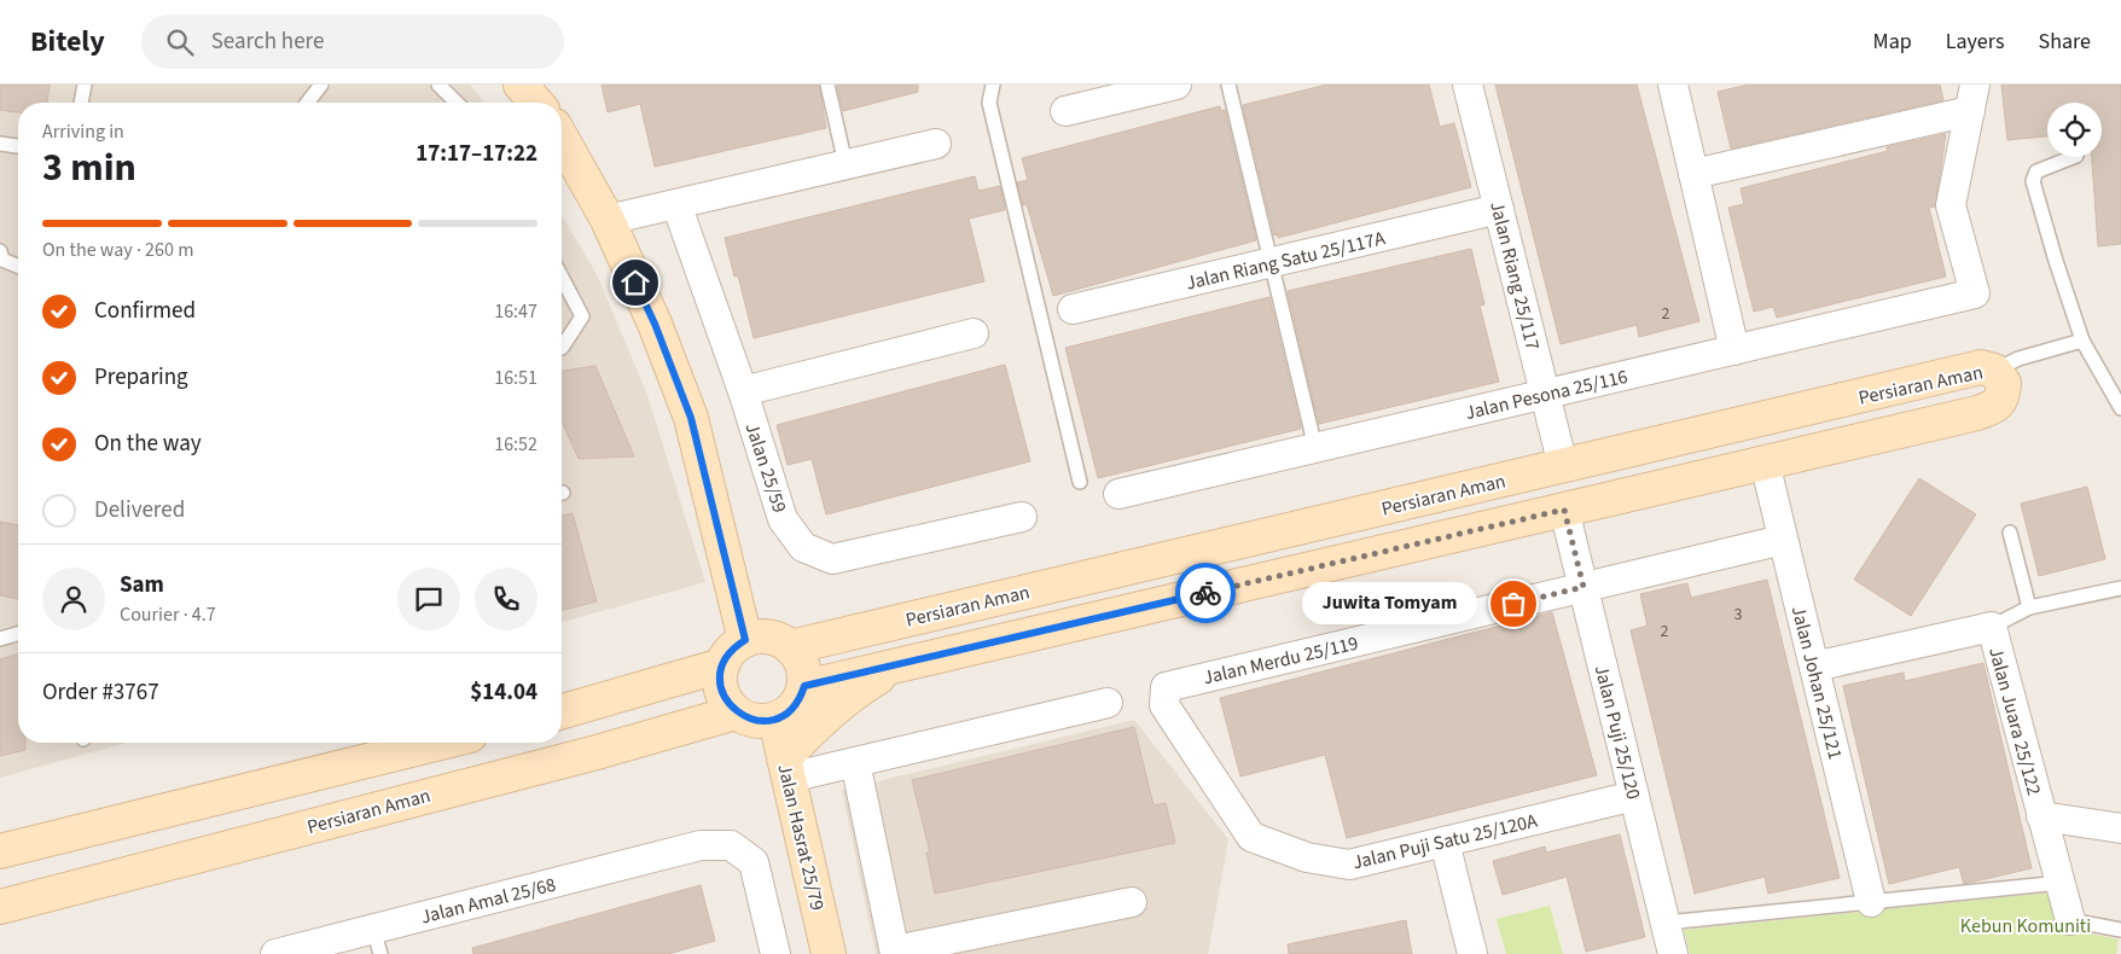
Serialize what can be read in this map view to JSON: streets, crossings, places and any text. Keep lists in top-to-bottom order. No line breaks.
{"streets":{"street":["Jalan Riang Satu 25/117A","Jalan Riang 25/117","Persiaran Aman","Jalan Pesona 25/116","Jalan 25/59","Jalan Merdu 25/119","Jalan Johan 25/121","Jalan Juara 25/122","Jalan Puji 25/120","Jalan Hasrat 25/79","Jalan Puji Satu 25/120A","Jalan Amal 25/68"]},"crossings":[["Jalan Riang Satu 25/117A","Jalan Riang 25/117"],["Jalan Riang 25/117","Persiaran Aman"],["Jalan Riang 25/117","Jalan Pesona 25/116"],["Persiaran Aman","Jalan Johan 25/121"],["Persiaran Aman","Jalan Puji 25/120"],["Persiaran Aman","Jalan Hasrat 25/79"],["Jalan Merdu 25/119","Jalan Johan 25/121"],["Jalan Merdu 25/119","Jalan Puji 25/120"],["Jalan Merdu 25/119","Jalan Puji Satu 25/120A"],["Jalan Johan 25/121","Jalan Juara 25/122"],["Jalan Puji 25/120","Jalan Puji Satu 25/120A"]],"parks":["Kebun Komuniti"],"places":["Juwita Tomyam"],"house_numbers":["2","3","2"],"page":{"header":"Bitely","search":"Search here","nav":["Map","Layers","Share"],"heading":["3 min","Arriving in","17:17–17:22"],"panel":["Sam","Courier · 4.7","Order #3767","$14.04"],"bar":"On the way · 260 m","list":[["Confirmed","16:47"],["Preparing","16:51"],["On the way","16:52"],"Delivered"],"bubble":"Juwita Tomyam"}}
